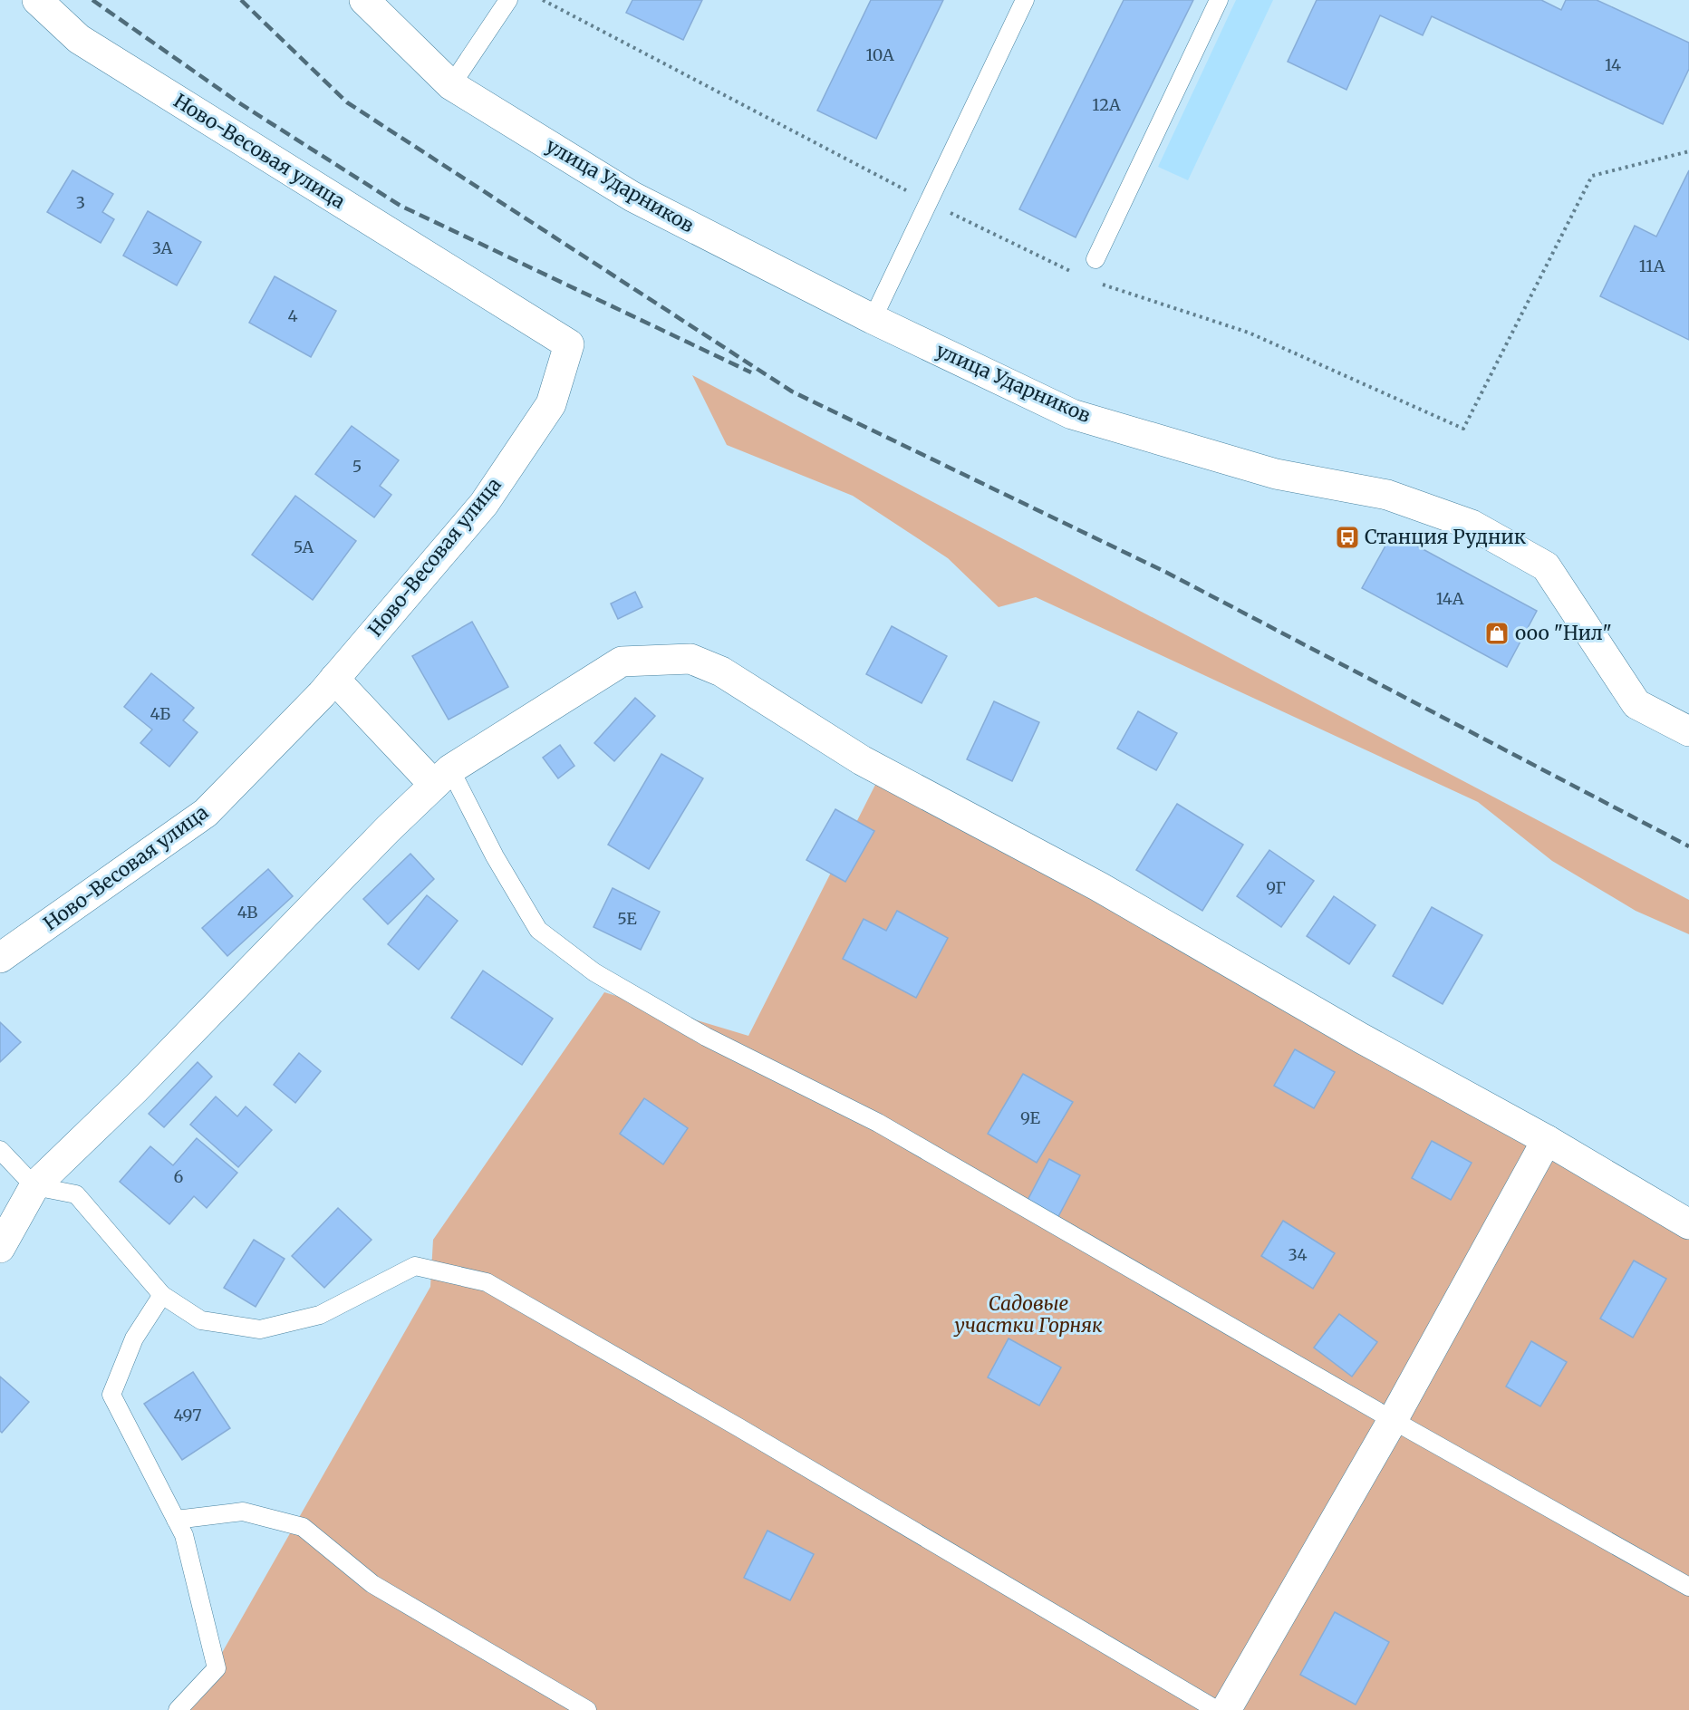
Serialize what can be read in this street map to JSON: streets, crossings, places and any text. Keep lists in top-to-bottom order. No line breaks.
{"streets":{"street":["Ново-Весовая улица","улица Ударников"]},"parks":["Садовые участки Горняк"],"places":{"bus stop":["Станция Рудник"],"shop":["ооо \"Нил\""]},"house_numbers":["10А","14","12А","3","3А","11А","4","5","5А","14А","4Б","9Г","4В","5Е","9Е","6","34","497"]}
